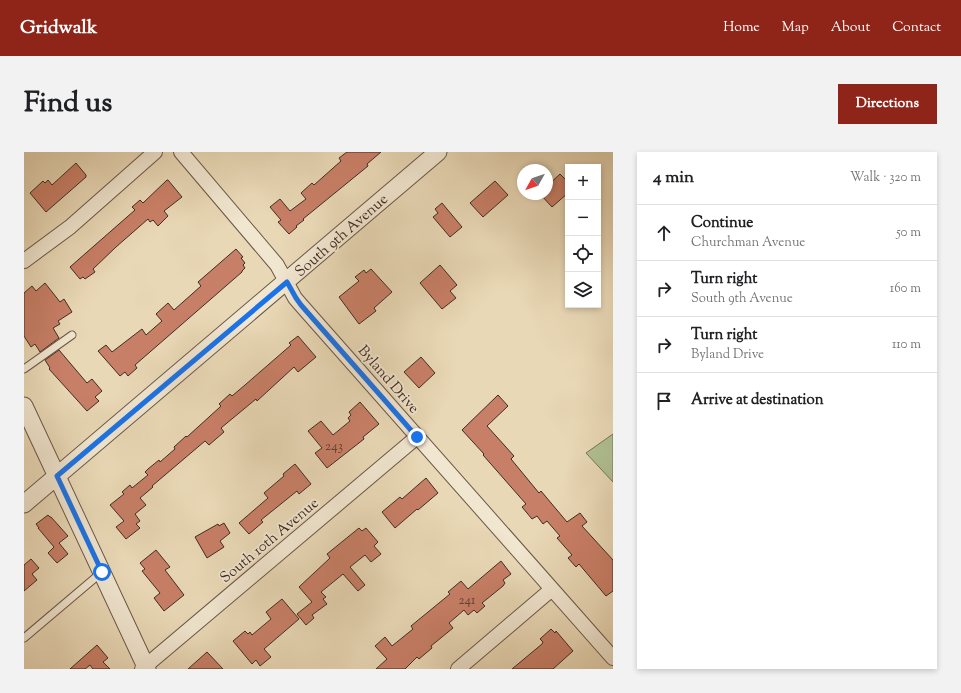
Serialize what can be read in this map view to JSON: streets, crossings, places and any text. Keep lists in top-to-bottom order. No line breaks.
{"streets":{"street":["South 9th Avenue","Byland Drive","South 10th Avenue"]},"crossings":[["South 9th Avenue","Byland Drive"],["Byland Drive","South 10th Avenue"]],"house_numbers":["243","241"],"north":"bottom left","page":{"header":"Gridwalk","nav":["Home","Map","About","Contact"],"title":"Find us","buttons":"Directions","heading":["4 min","Walk · 320 m"],"map_buttons":["+","−"],"list":[["Continue","Churchman Avenue","50 m"],["Turn right","South 9th Avenue","160 m"],["Turn right","Byland Drive","110 m"],"Arrive at destination"]}}
